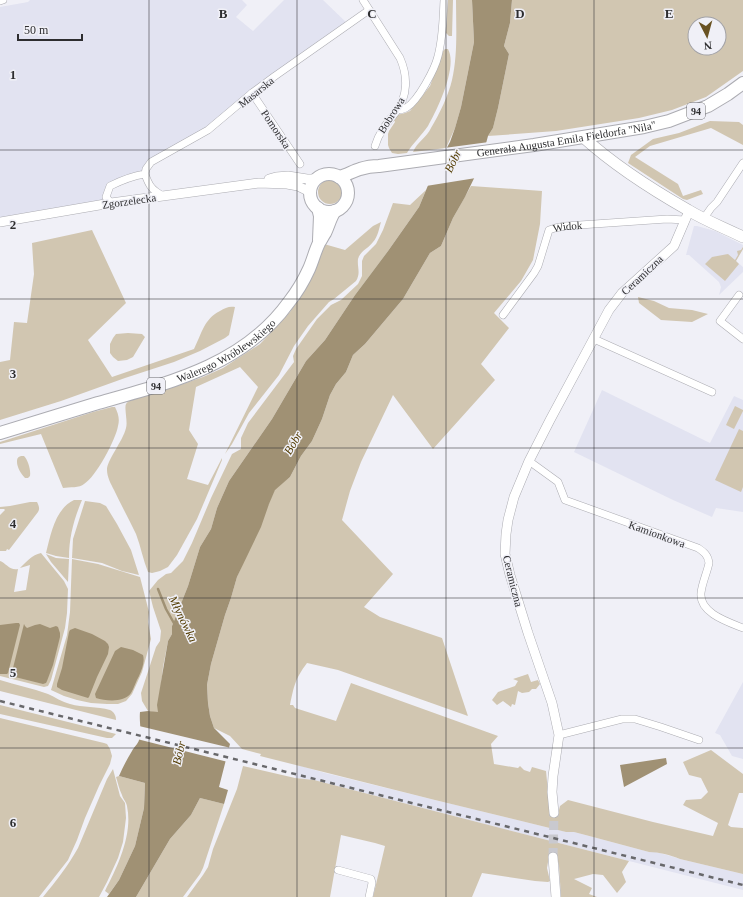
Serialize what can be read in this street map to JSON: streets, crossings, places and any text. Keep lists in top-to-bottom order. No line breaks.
{"streets":{"main road":["94","Generała Augusta Emila Fieldorfa \"Nila\"","Widok","Walerego Wróblewskiego"],"street":["Masarska","Bobrowa","Pomorska","Zgorzelecka","Ceramiczna","Kamionkowa"]},"crossings":[["Masarska","Bobrowa"],["Masarska","Pomorska"],["94","Generała Augusta Emila Fieldorfa \"Nila\""],["94","Zgorzelecka"],["94","Walerego Wróblewskiego"],["Generała Augusta Emila Fieldorfa \"Nila\"","Zgorzelecka"],["Generała Augusta Emila Fieldorfa \"Nila\"","Widok"],["Generała Augusta Emila Fieldorfa \"Nila\"","Walerego Wróblewskiego"],["Zgorzelecka","Walerego Wróblewskiego"],["Widok","Ceramiczna"],["Ceramiczna","Kamionkowa"]],"water":["Bóbr","Młynówka"],"scale_bar":"50 m","north":"bottom","grid":{"columns":["B","C","D","E"],"rows":["1","2","3","4","5","6"]}}
